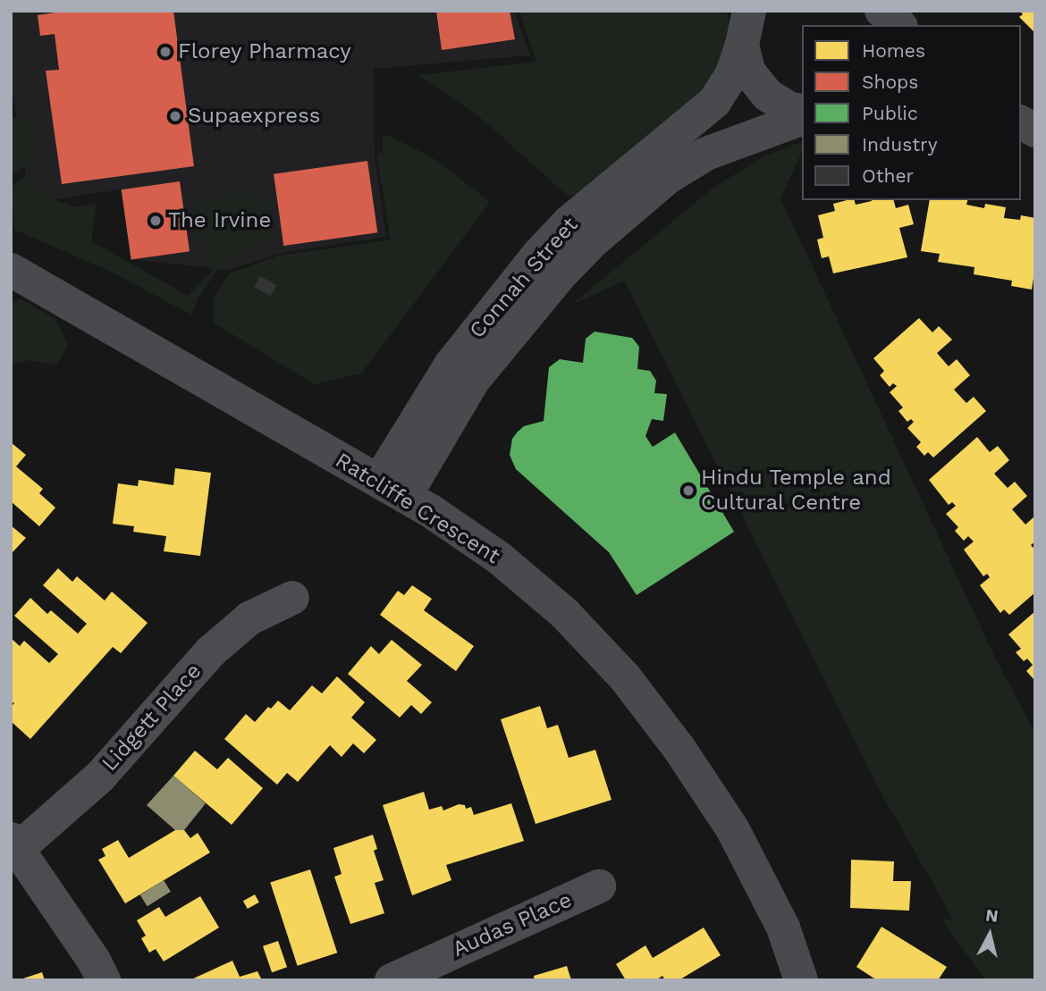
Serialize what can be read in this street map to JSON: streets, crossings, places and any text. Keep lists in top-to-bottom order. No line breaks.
{"streets":{"street":["Connah Street","Ratcliffe Crescent","Lidgett Place","Audas Place"]},"crossings":[["Connah Street","Ratcliffe Crescent"]],"places":["Florey Pharmacy","Supaexpress","The Irvine","Hindu Temple and Cultural Centre"],"legend":["Homes","Shops","Public","Industry","Other"],"north":"top"}
